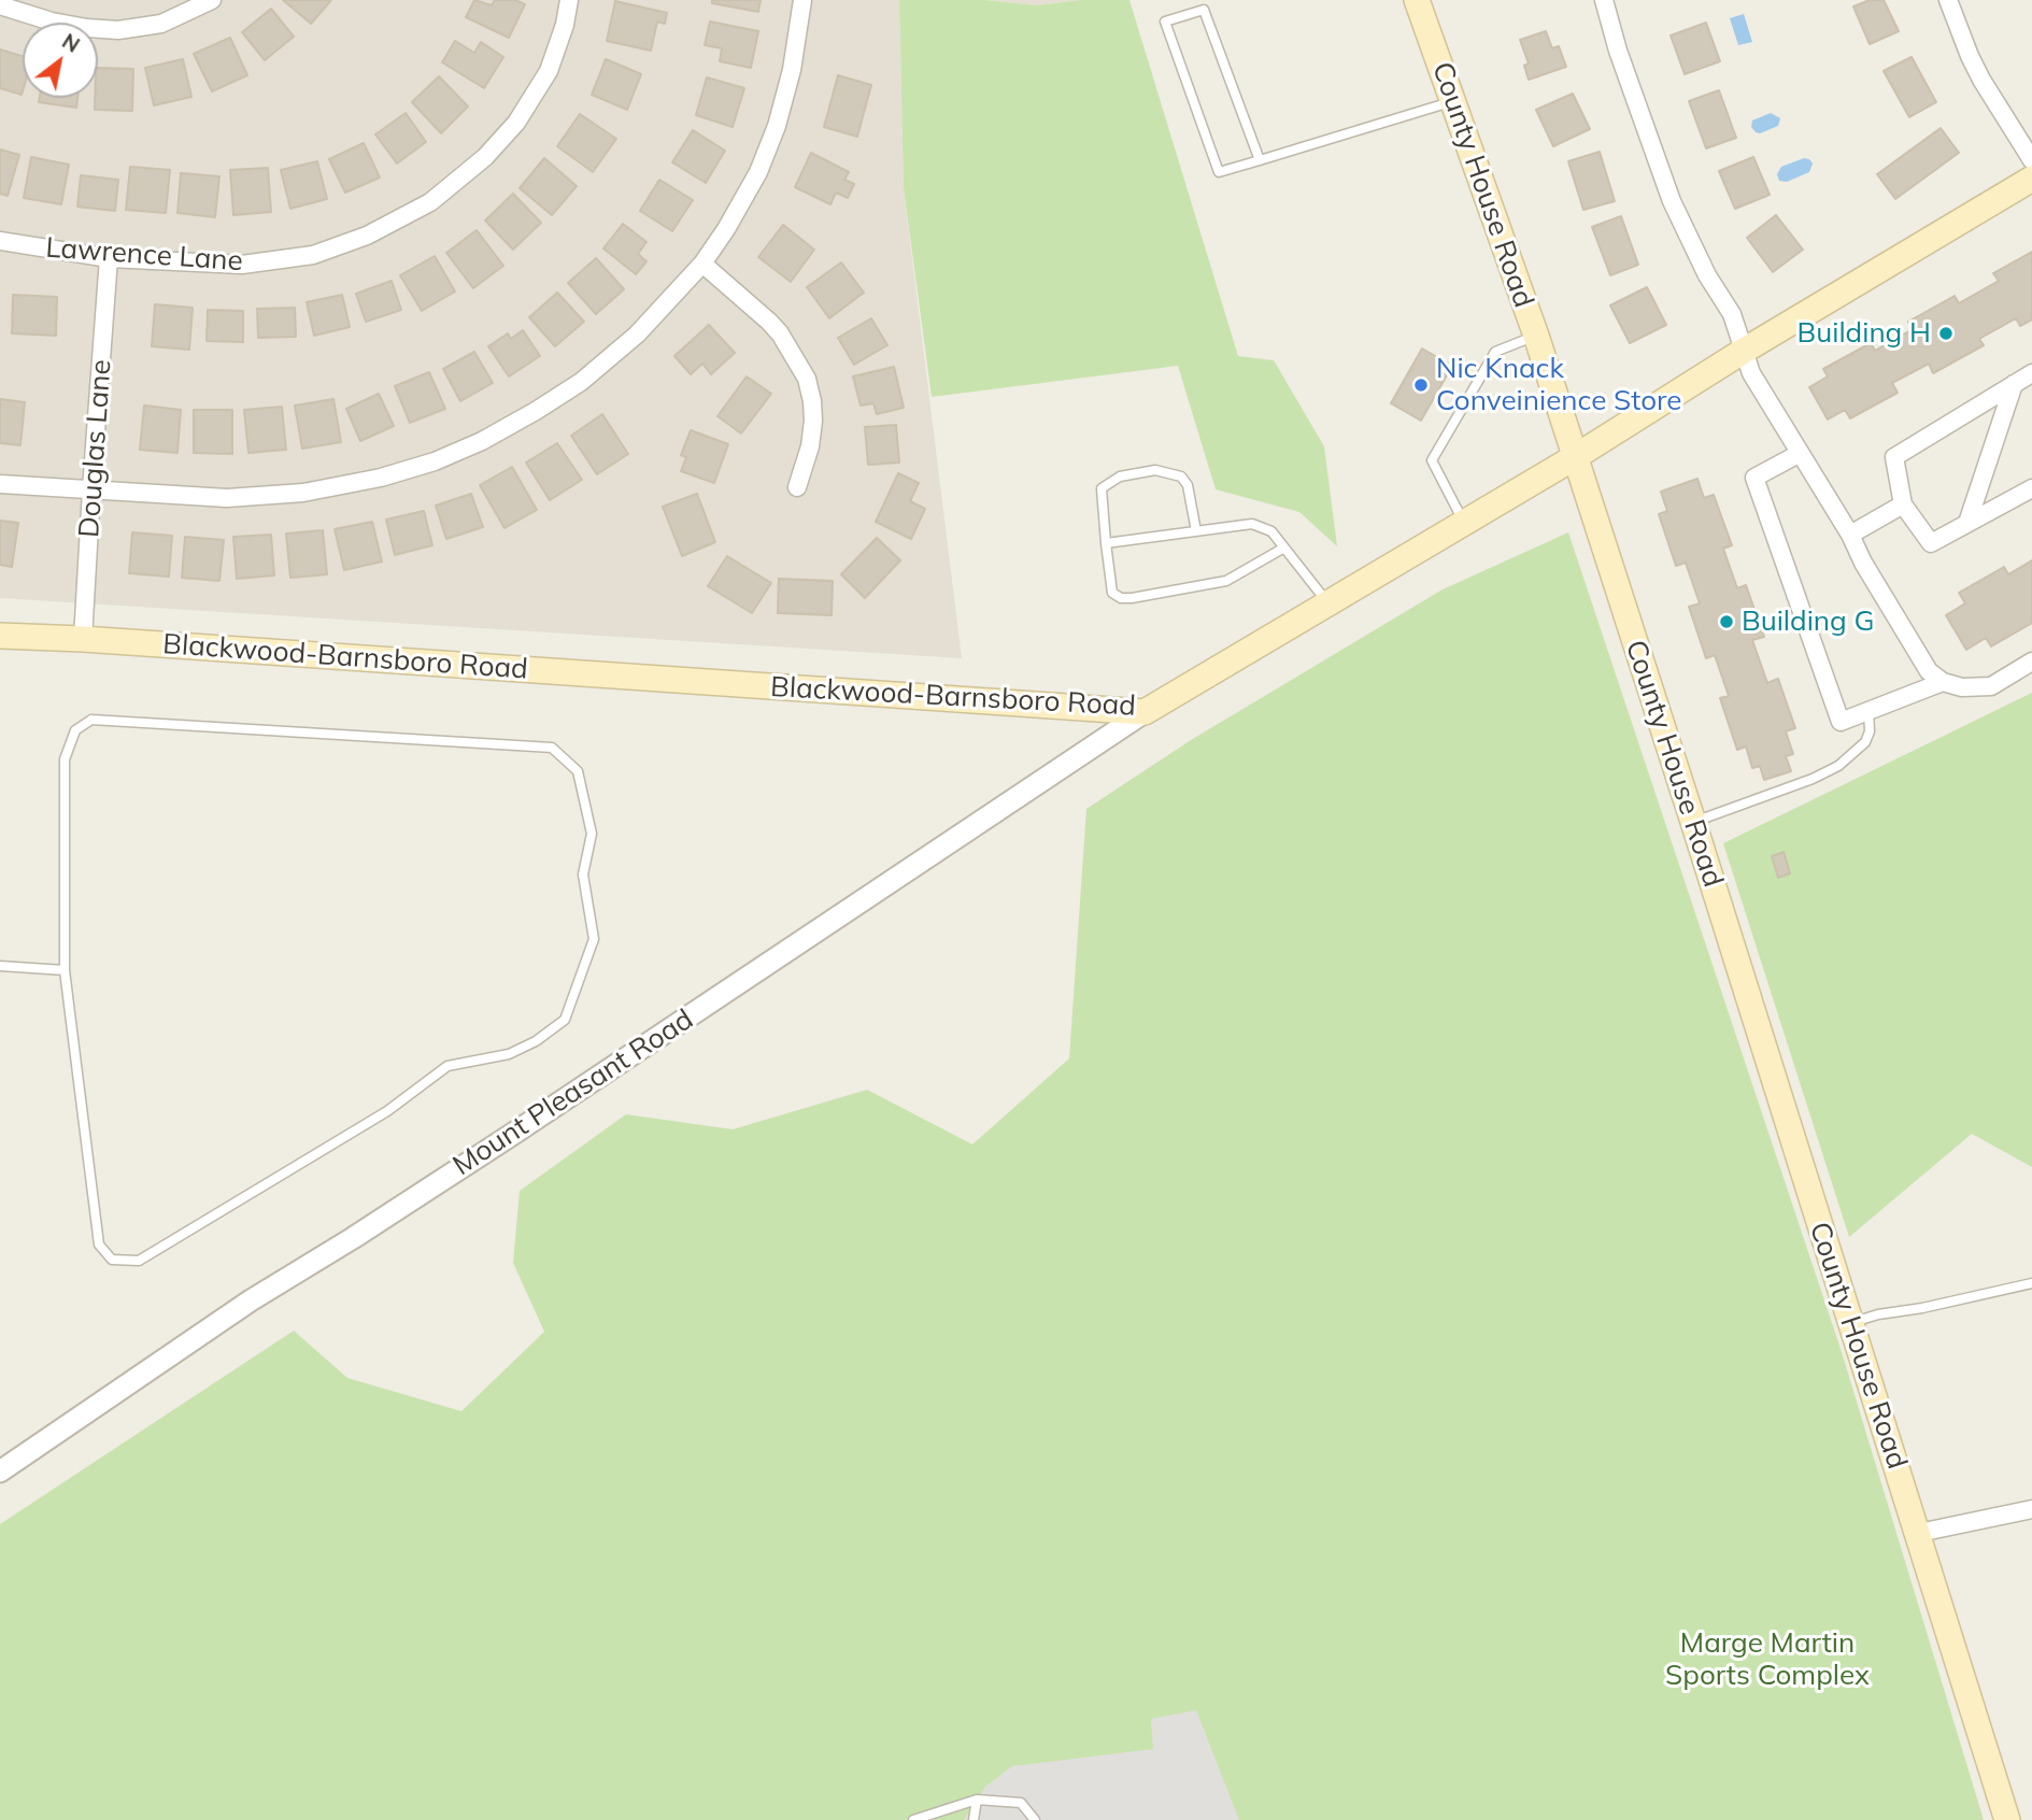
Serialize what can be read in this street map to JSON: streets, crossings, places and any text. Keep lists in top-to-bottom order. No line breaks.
{"streets":{"main road":["County House Road","Blackwood-Barnsboro Road"],"street":["Lawrence Lane","Douglas Lane","Mount Pleasant Road"]},"crossings":[["County House Road","Blackwood-Barnsboro Road"],["Lawrence Lane","Douglas Lane"],["Douglas Lane","Blackwood-Barnsboro Road"],["Blackwood-Barnsboro Road","Mount Pleasant Road"]],"parks":["Marge Martin Sports Complex"],"places":["Building H","Nic Knack Conveinience Store","Building G"],"north":"top right"}
